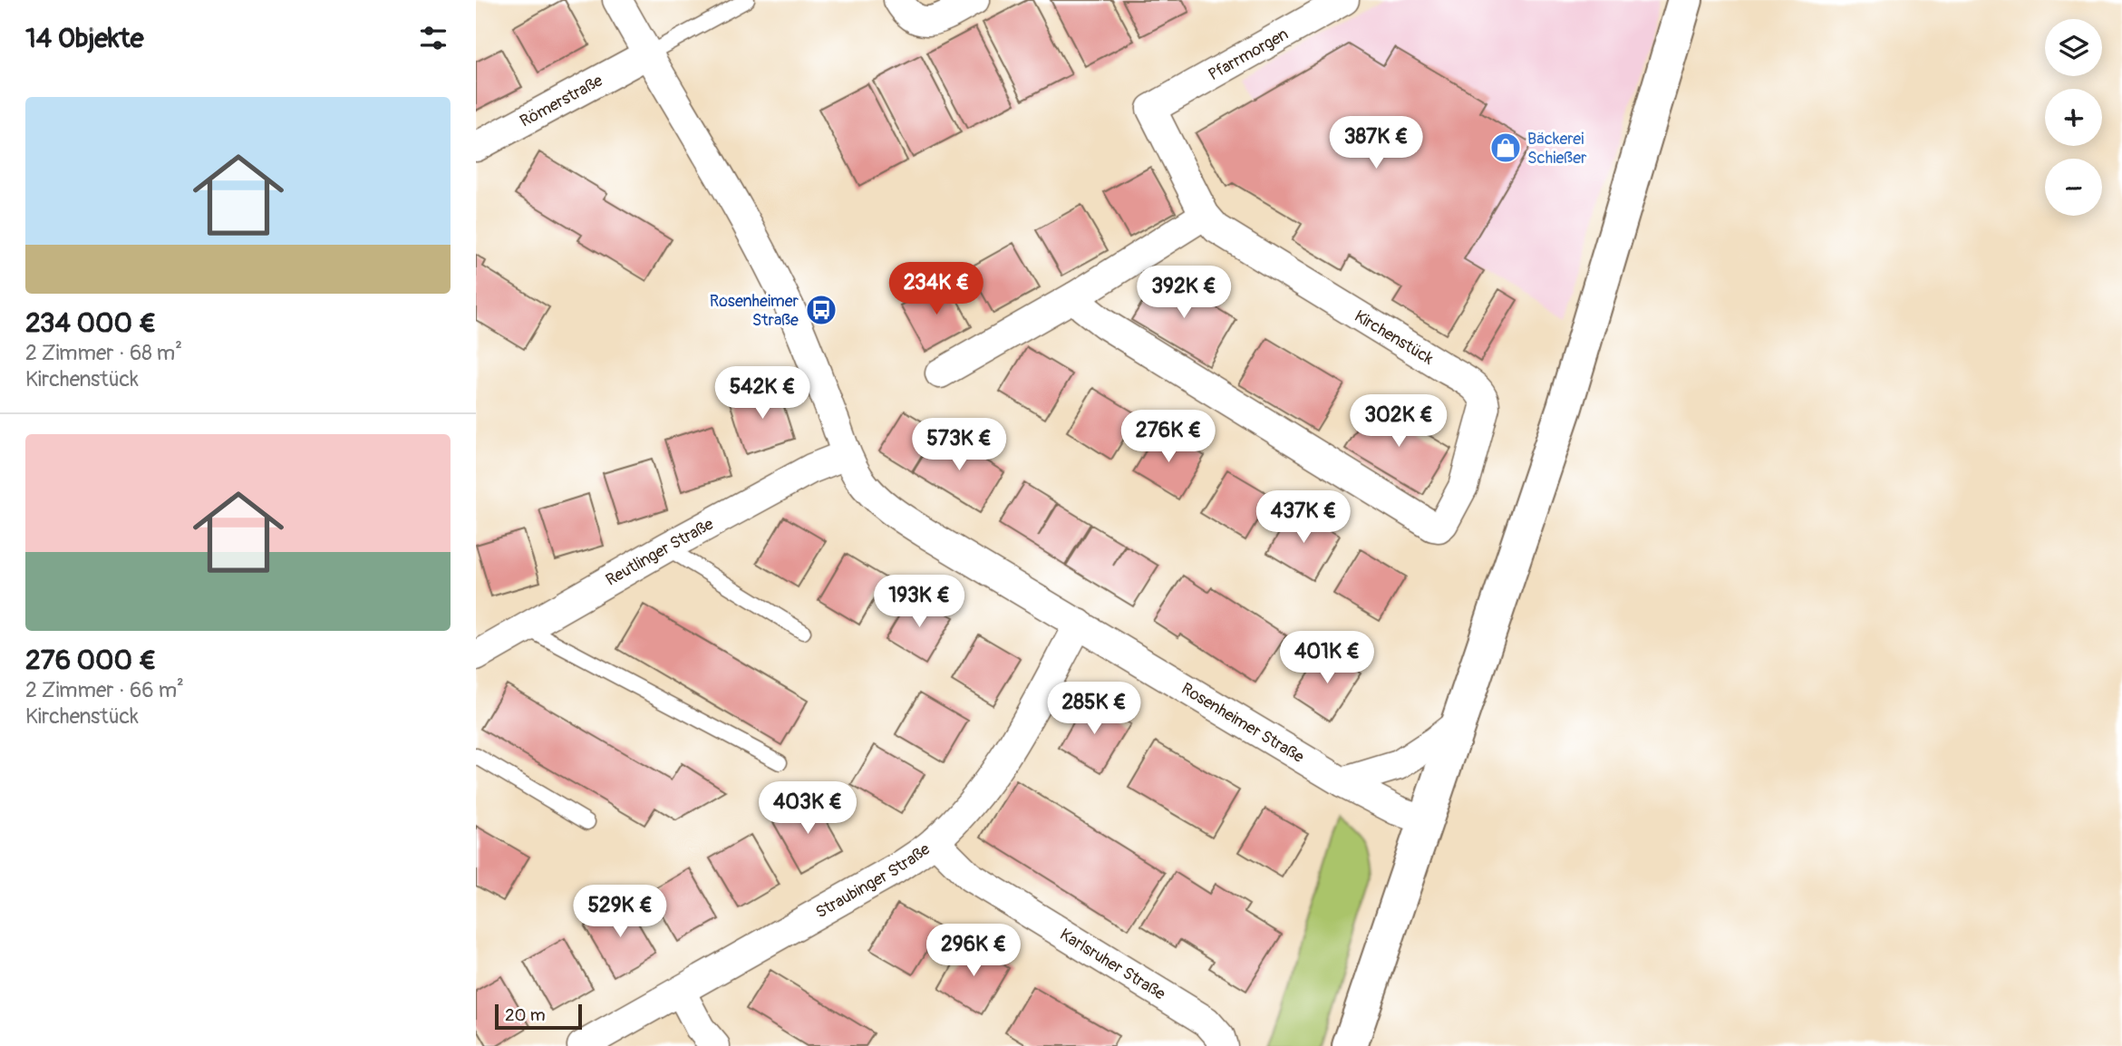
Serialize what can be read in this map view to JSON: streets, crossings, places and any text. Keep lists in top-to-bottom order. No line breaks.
{"streets":{"street":["Pfarrmorgen","Römerstraße","Kirchenstück","Reutlinger Straße","Rosenheimer Straße","Straubinger Straße","Karlsruher Straße"]},"crossings":[["Pfarrmorgen","Kirchenstück"],["Römerstraße","Rosenheimer Straße"],["Reutlinger Straße","Rosenheimer Straße"],["Rosenheimer Straße","Straubinger Straße"],["Straubinger Straße","Karlsruher Straße"]],"places":{"shop":["Bäckerei Schießer"],"bus stop":["Rosenheimer Straße"]},"scale_bar":"20 m","page":{"heading":"14 Objekte","map_buttons":["+","−"],"list":[{"name":"234 000 €","note":"2 Zimmer · 68 m² · Kirchenstück"},{"name":"276 000 €","note":"2 Zimmer · 66 m² · Kirchenstück"}],"price":["387K €","234K €","392K €","542K €","302K €","276K €","573K €","437K €","193K €","401K €","285K €","403K €","529K €","296K €"],"scale":"20 m"}}
